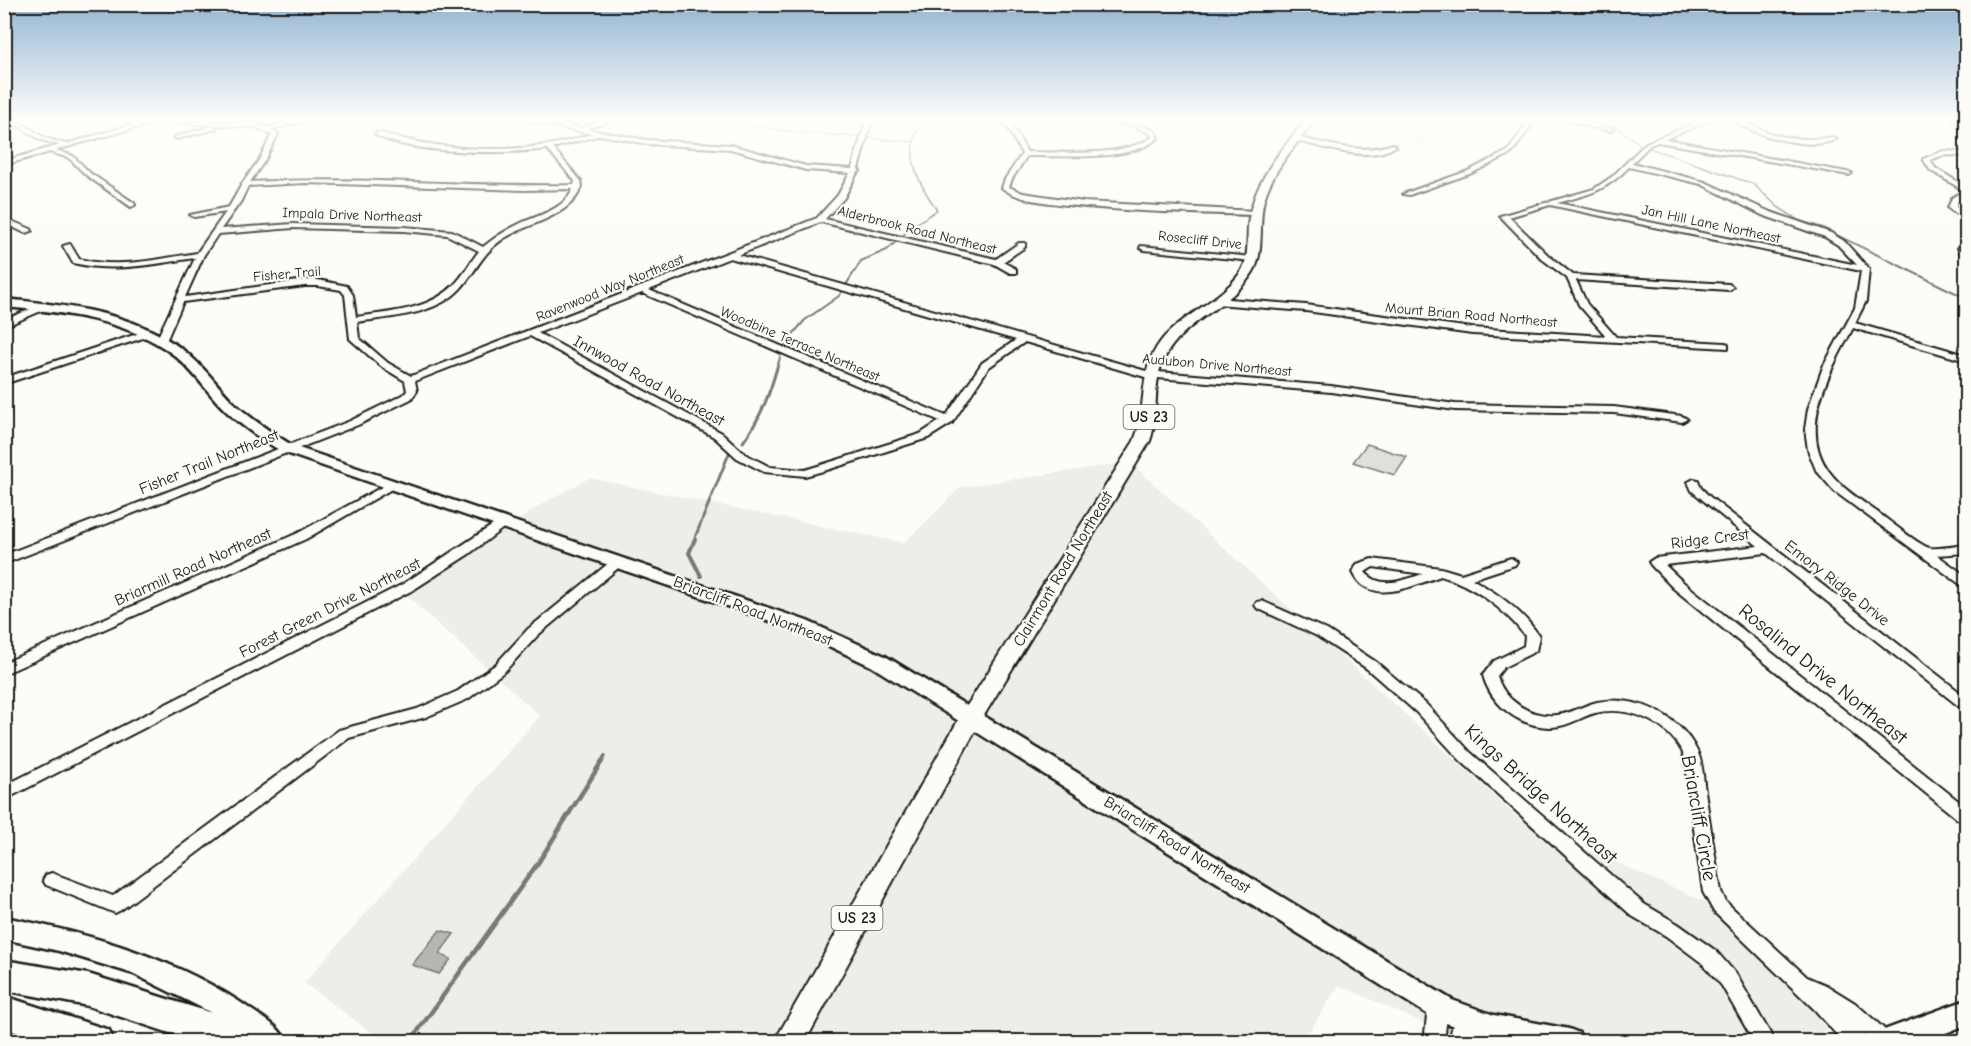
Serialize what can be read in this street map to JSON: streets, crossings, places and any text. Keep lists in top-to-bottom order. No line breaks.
{"streets":{"main road":["US 23","Clairmont Road Northeast","Briarcliff Road Northeast"],"street":["Impala Drive Northeast","Jan Hill Lane Northeast","Alderbrook Road Northeast","Rosecliff Drive","Fisher Trail","Ravenwood Way Northeast","Mount Brian Road Northeast","Woodbine Terrace Northeast","Audubon Drive Northeast","Innwood Road Northeast","Fisher Trail Northeast","Ridge Crest","Briarmill Road Northeast","Emory Ridge Drive","Forest Green Drive Northeast","Rosalind Drive Northeast","Kings Bridge Northeast","Briarcliff Circle"]},"crossings":[["Alderbrook Road Northeast","Ravenwood Way Northeast"],["Rosecliff Drive","Clairmont Road Northeast"],["Fisher Trail","Ravenwood Way Northeast"],["Fisher Trail","Fisher Trail Northeast"],["Ravenwood Way Northeast","Woodbine Terrace Northeast"],["Ravenwood Way Northeast","Audubon Drive Northeast"],["Ravenwood Way Northeast","Innwood Road Northeast"],["Ravenwood Way Northeast","Fisher Trail Northeast"],["Mount Brian Road Northeast","Clairmont Road Northeast"],["Woodbine Terrace Northeast","Innwood Road Northeast"],["Audubon Drive Northeast","Innwood Road Northeast"],["Audubon Drive Northeast","Clairmont Road Northeast"],["Fisher Trail Northeast","Briarcliff Road Northeast"],["Ridge Crest","Emory Ridge Drive"],["Ridge Crest","Rosalind Drive Northeast"],["Briarmill Road Northeast","Briarcliff Road Northeast"],["Clairmont Road Northeast","Briarcliff Road Northeast"],["Forest Green Drive Northeast","Briarcliff Road Northeast"]]}
